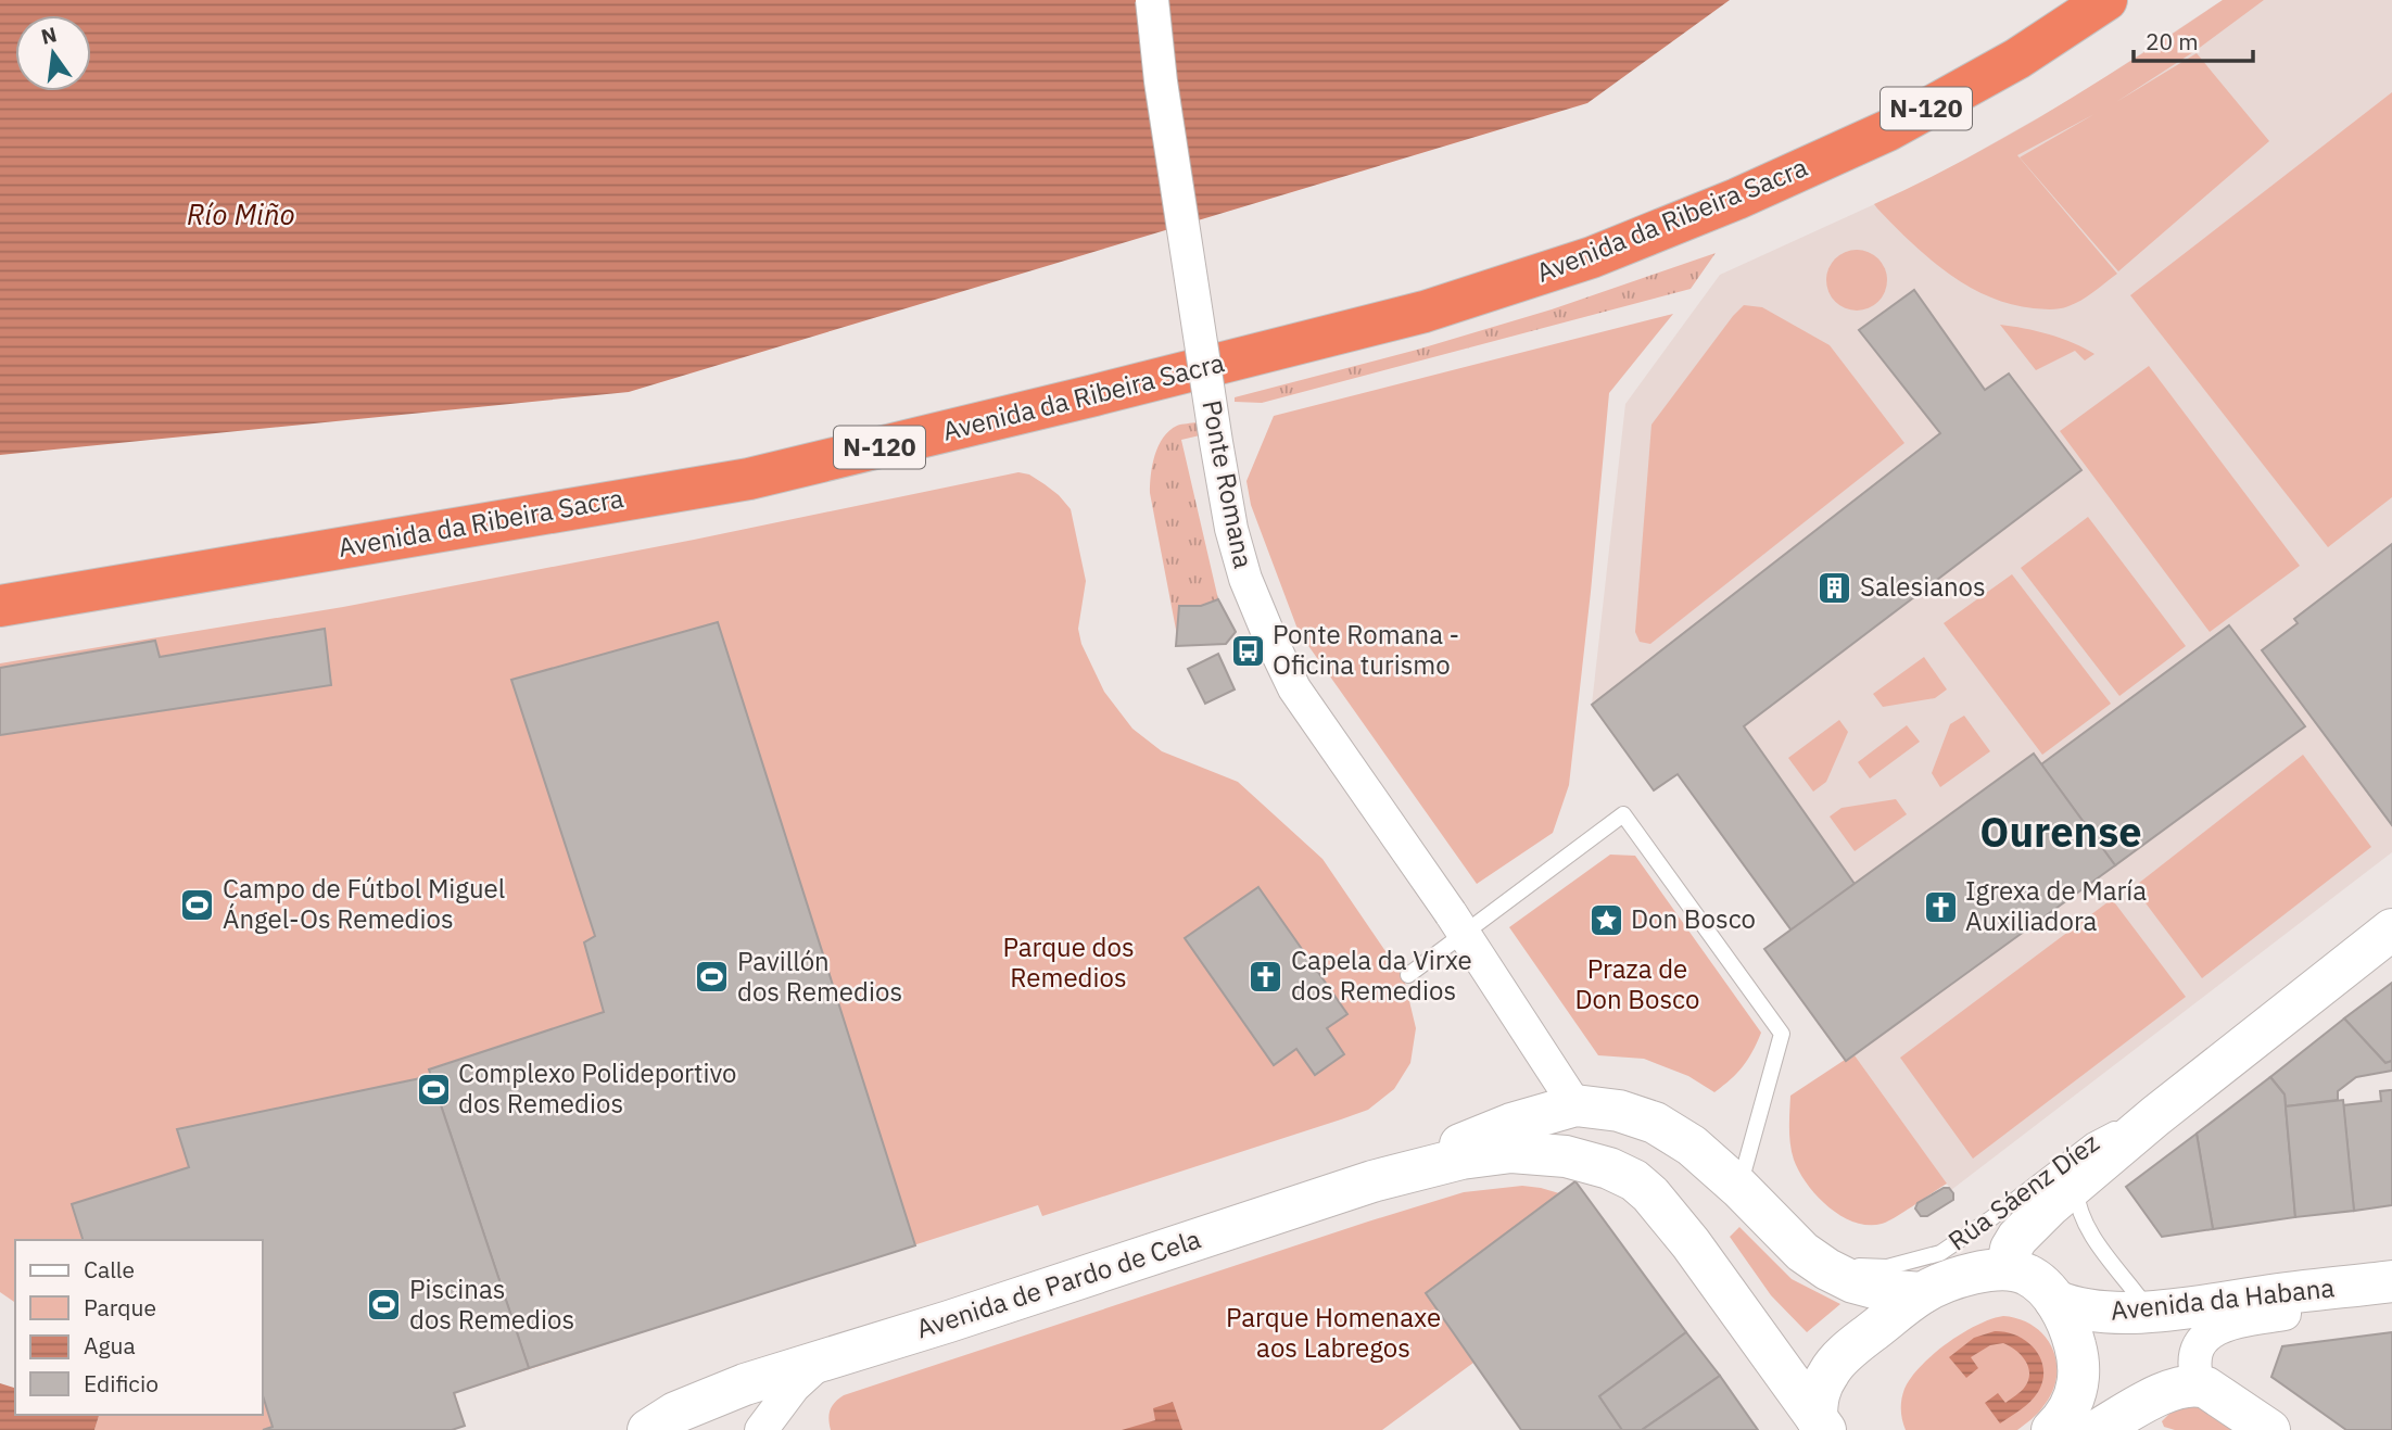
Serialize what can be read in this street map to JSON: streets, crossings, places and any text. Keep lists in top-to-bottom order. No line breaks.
{"streets":{"highway":["N-120","Avenida da Ribeira Sacra"],"street":["Ponte Romana","Rúa Sáenz Díez","Avenida de Pardo de Cela","Avenida da Habana"]},"crossings":[["Ponte Romana","Avenida de Pardo de Cela"],["Rúa Sáenz Díez","Avenida de Pardo de Cela"]],"districts":["Ourense"],"water":["Río Miño"],"parks":["Parque dos Remedios","Praza de Don Bosco","Parque Homenaxe aos Labregos"],"places":{"building":["Salesianos"],"bus stop":["Ponte Romana - Oficina turismo"],"sports":["Campo de Fútbol Miguel Ángel-Os Remedios","Pavillón dos Remedios","Complexo Polideportivo dos Remedios","Piscinas dos Remedios"],"church":["Igrexa de María Auxiliadora","Capela da Virxe dos Remedios"],"place":["Don Bosco"]},"legend":["Calle","Parque","Agua","Edificio"],"scale_bar":"20 m","north":"top"}
